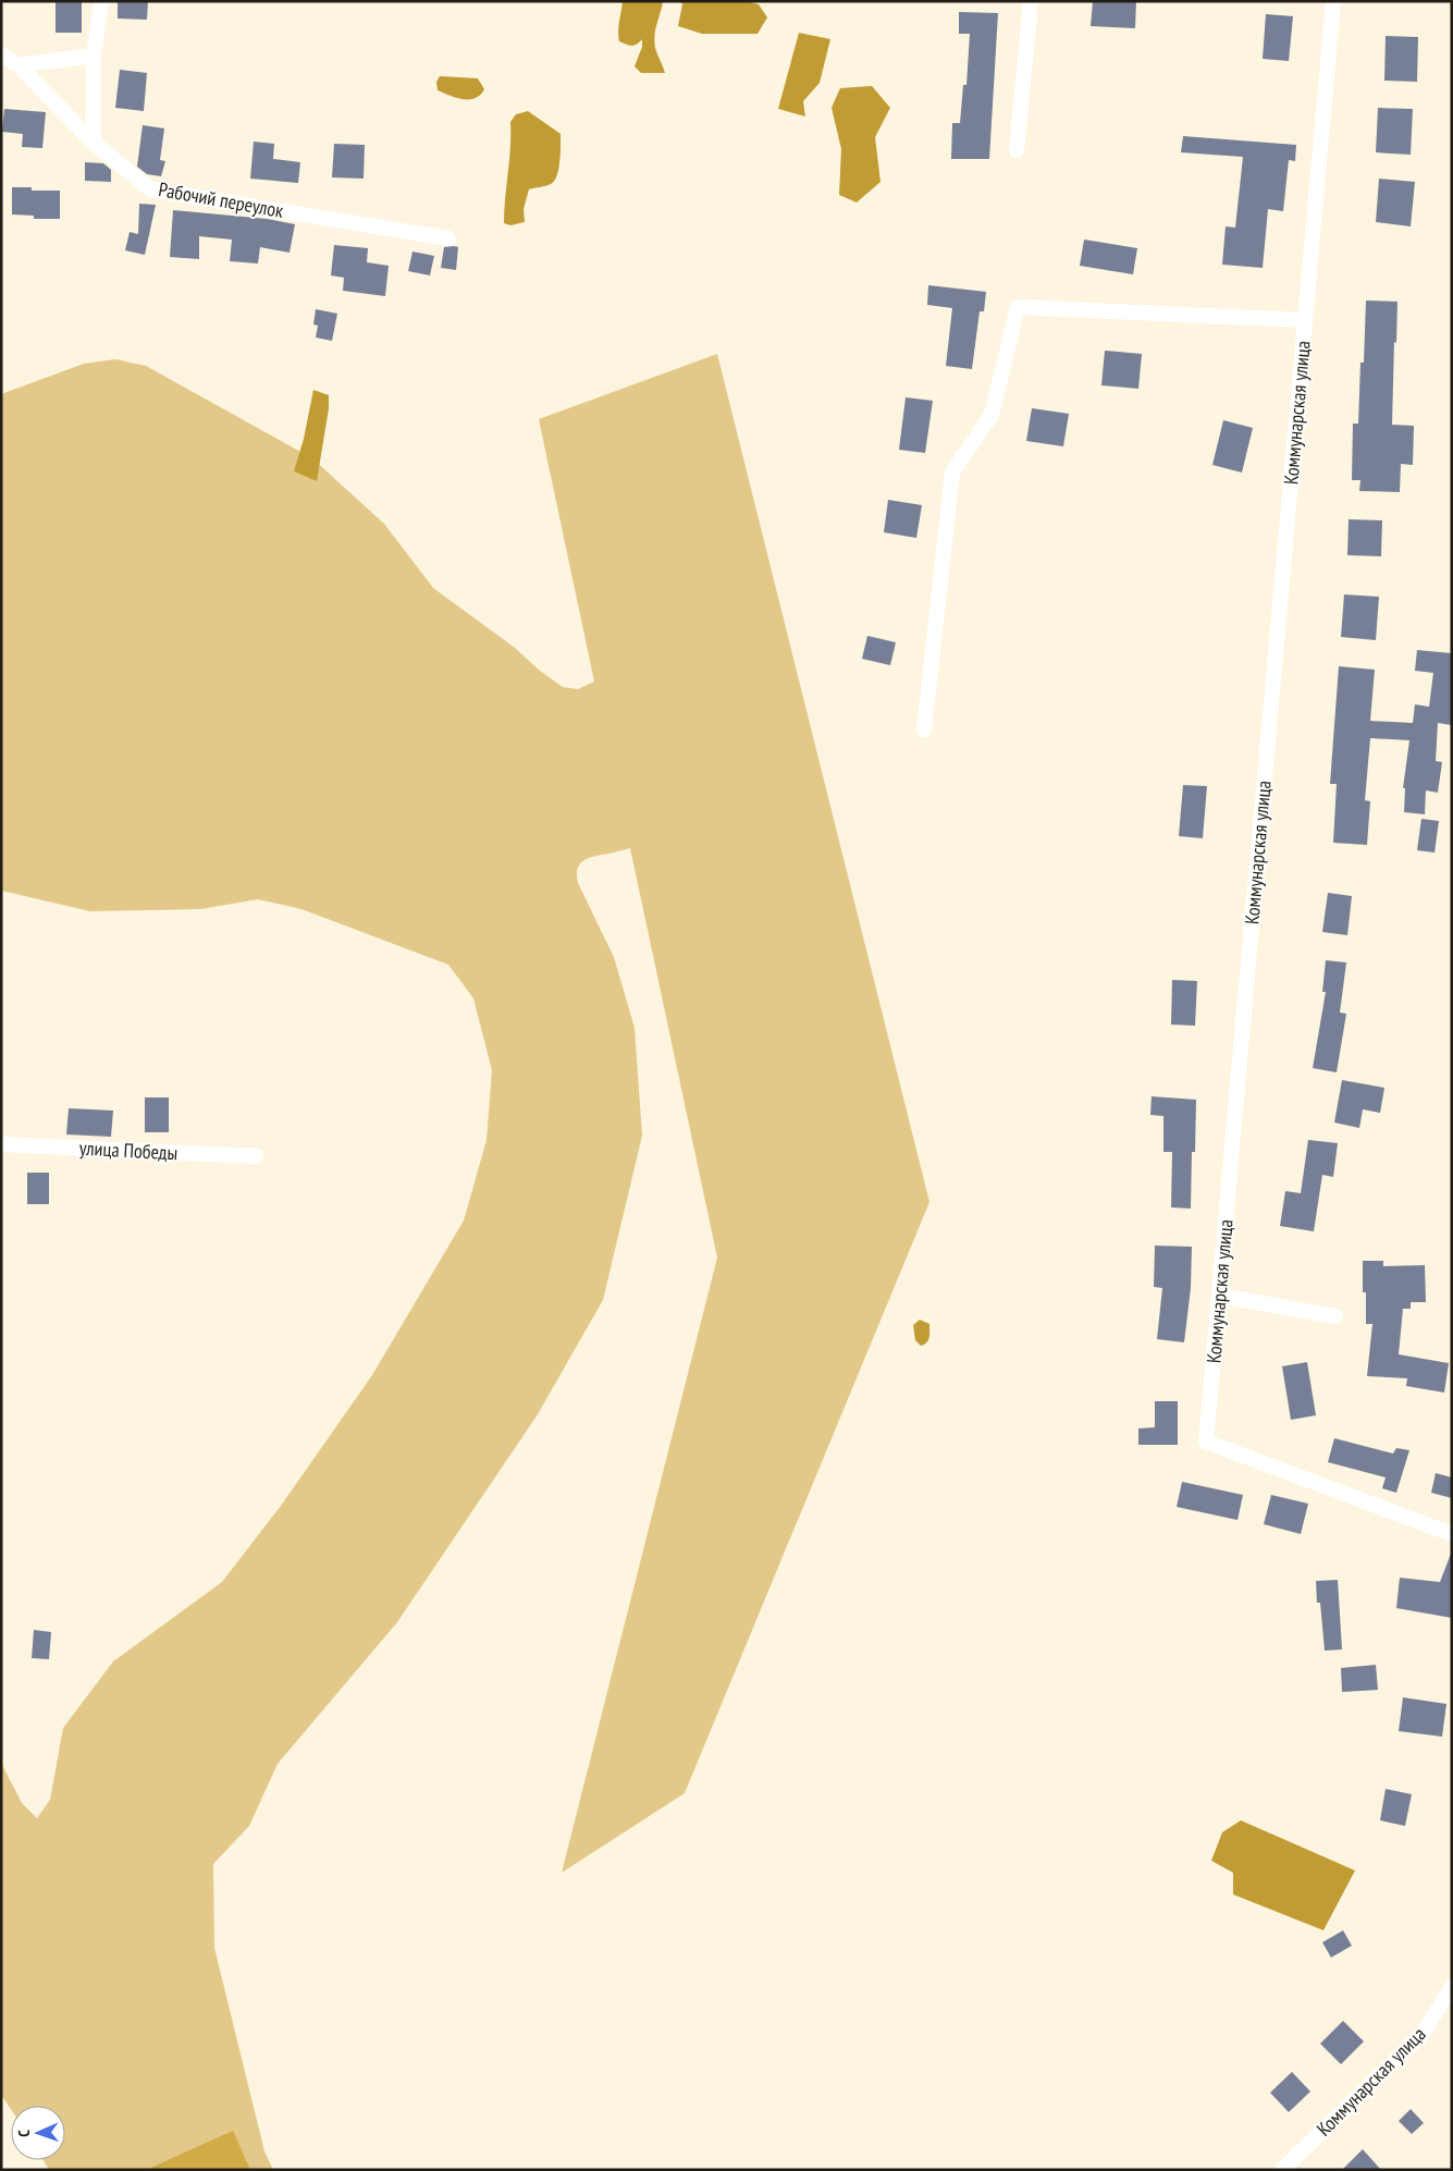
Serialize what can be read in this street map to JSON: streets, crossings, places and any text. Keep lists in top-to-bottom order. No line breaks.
{"streets":{"street":["Рабочий переулок","Коммунарская улица","улица Победы"]},"north":"left"}
